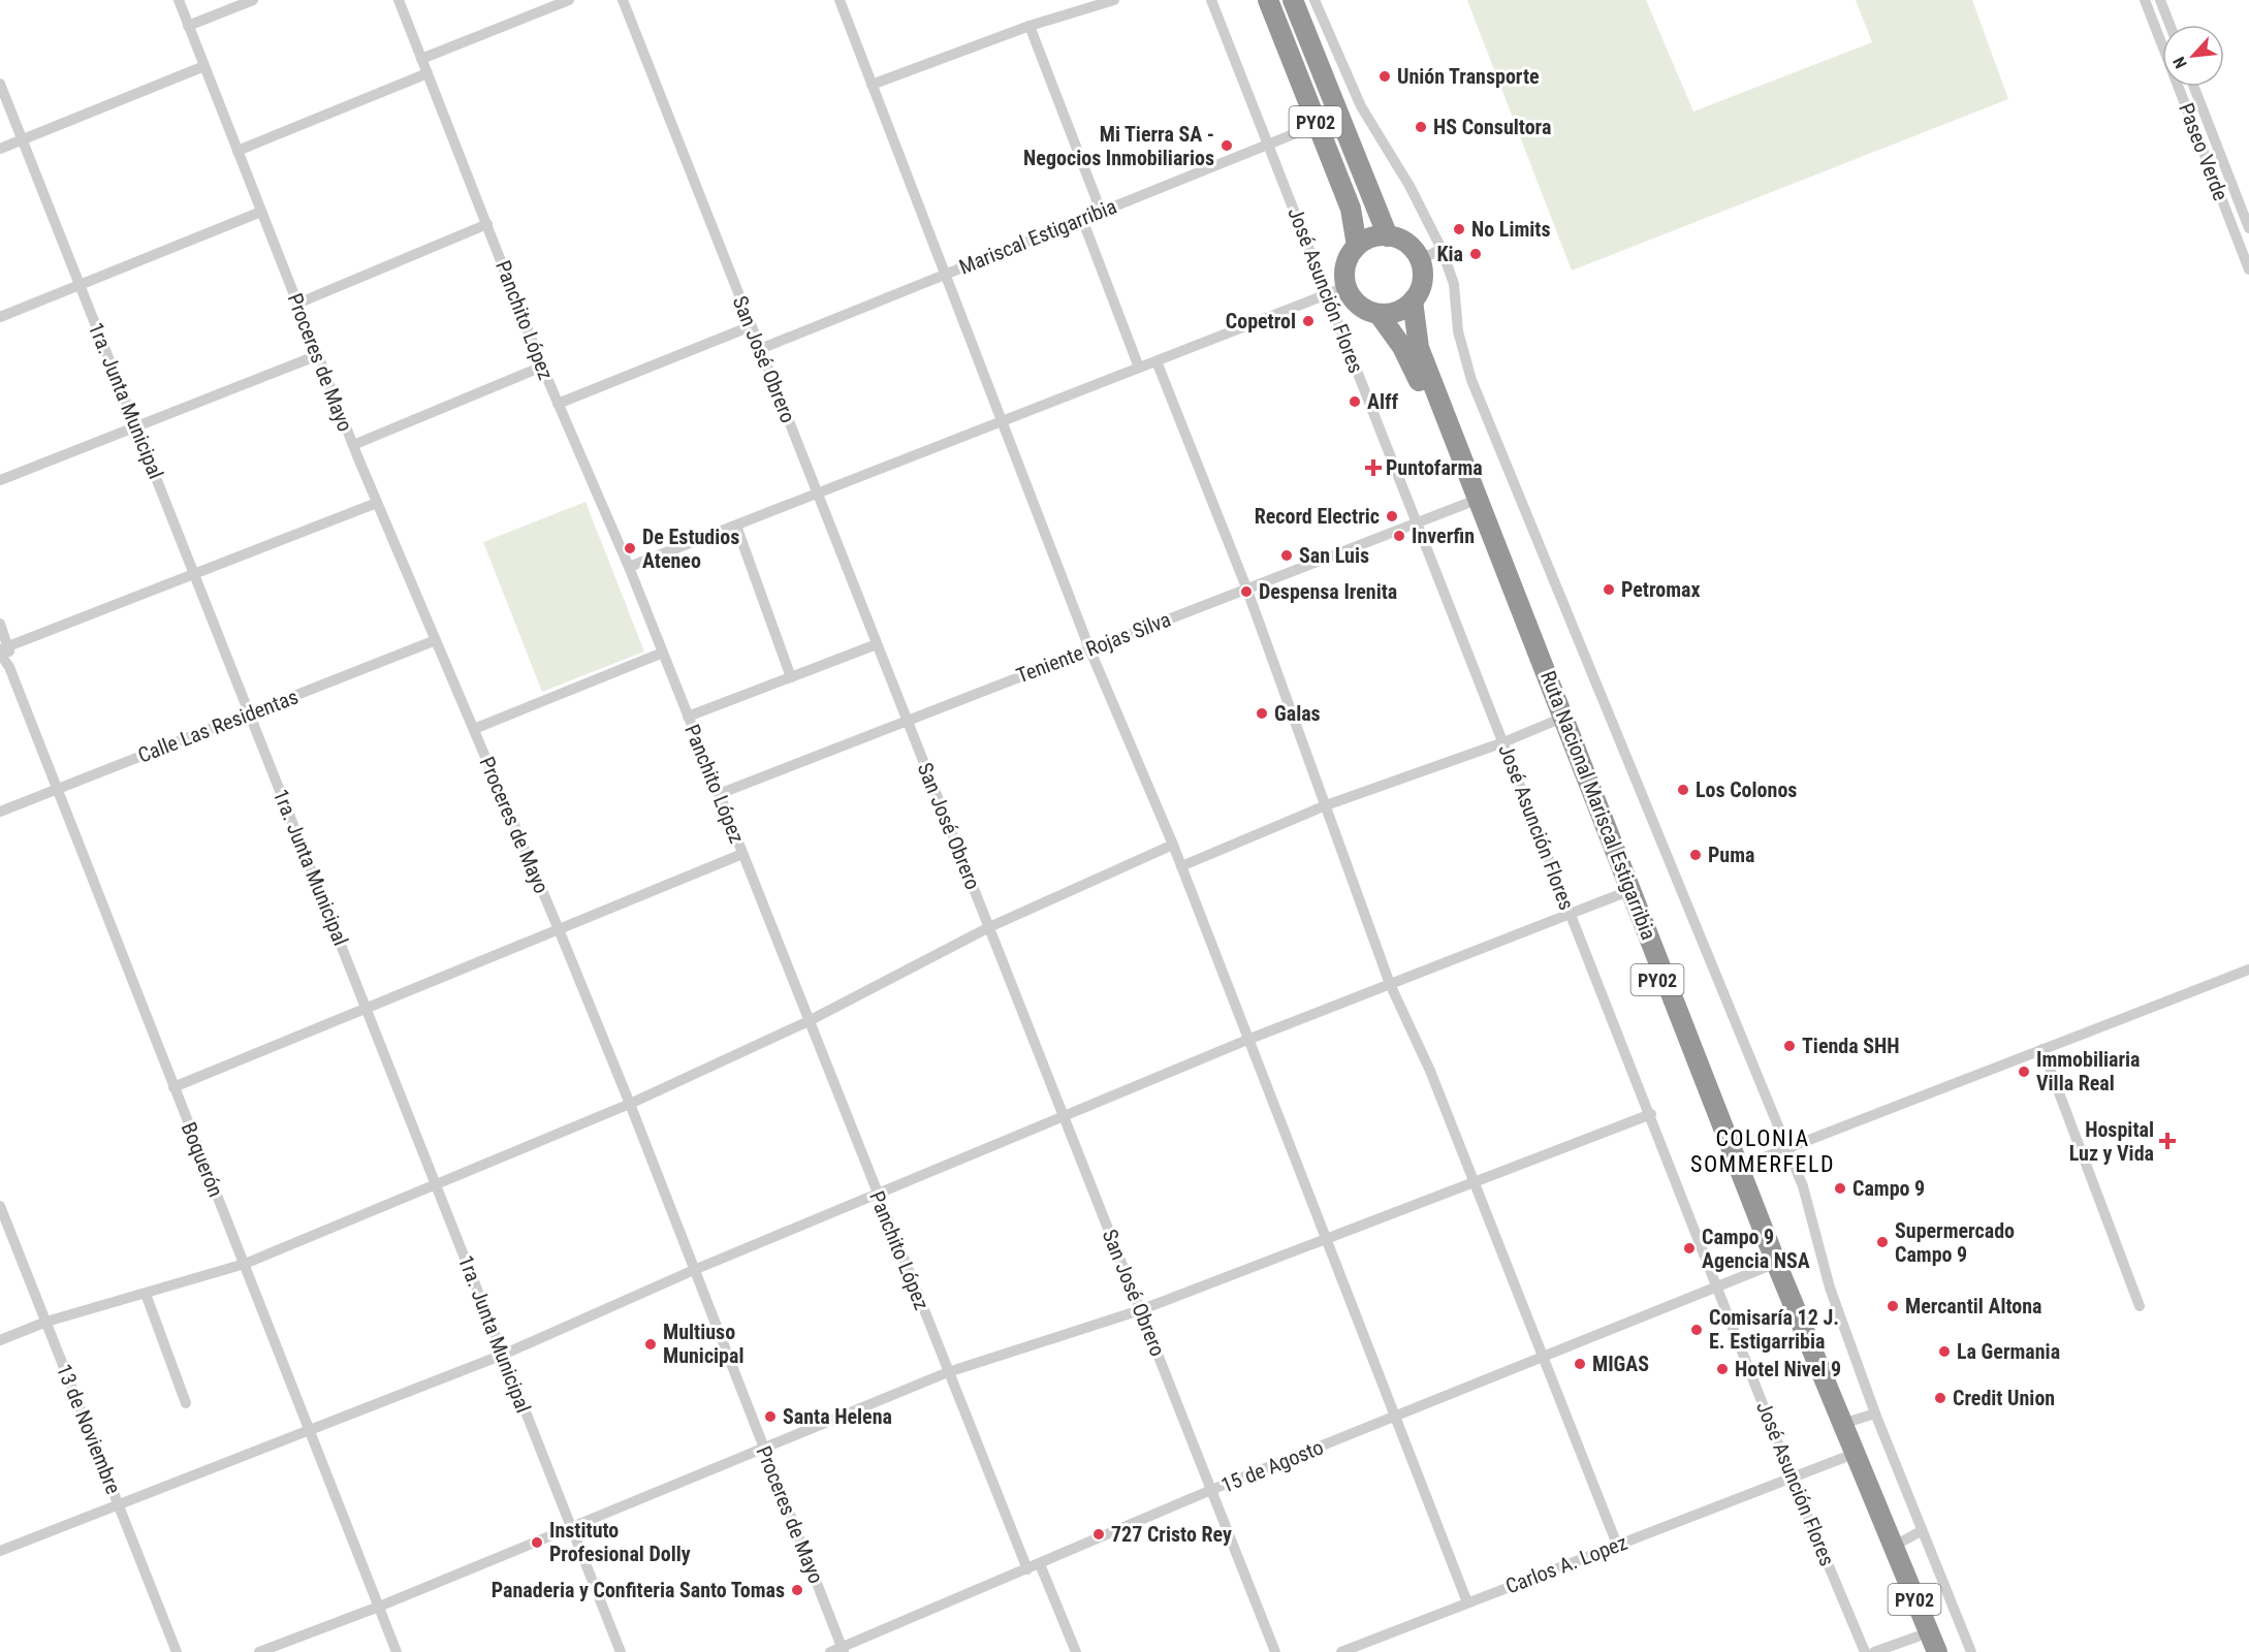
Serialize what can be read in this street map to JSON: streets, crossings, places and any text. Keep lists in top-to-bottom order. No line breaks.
{"streets":{"highway":["PY02","Ruta Nacional Mariscal Estigarribia"],"street":["Paseo Verde","Mariscal Estigarribia","José Asunción Flores","Panchito López","San José Obrero","Proceres de Mayo","1ra. Junta Municipal","Teniente Rojas Silva","Calle Las Residentas","Boquerón","13 de Noviembre","15 de Agosto","Carlos A. Lopez"]},"crossings":[["PY02","Mariscal Estigarribia"],["PY02","José Asunción Flores"],["PY02","Ruta Nacional Mariscal Estigarribia"],["Mariscal Estigarribia","José Asunción Flores"],["Mariscal Estigarribia","San José Obrero"],["José Asunción Flores","Teniente Rojas Silva"],["José Asunción Flores","Ruta Nacional Mariscal Estigarribia"],["José Asunción Flores","15 de Agosto"],["José Asunción Flores","Carlos A. Lopez"],["Panchito López","Teniente Rojas Silva"],["Panchito López","15 de Agosto"],["San José Obrero","Teniente Rojas Silva"],["San José Obrero","15 de Agosto"],["Proceres de Mayo","Calle Las Residentas"],["Proceres de Mayo","15 de Agosto"],["1ra. Junta Municipal","Calle Las Residentas"],["Teniente Rojas Silva","Ruta Nacional Mariscal Estigarribia"],["Calle Las Residentas","Boquerón"],["Ruta Nacional Mariscal Estigarribia","15 de Agosto"],["Ruta Nacional Mariscal Estigarribia","Carlos A. Lopez"]],"districts":["COLONIA SOMMERFELD"],"places":{"other":["Unión Transporte","HS Consultora","Mi Tierra SA - Negocios Inmobiliarios","No Limits","Kia","Copetrol","Alff","Record Electric","Inverfin","De Estudios Ateneo","San Luis","Petromax","Despensa Irenita","Galas","Los Colonos","Puma","Tienda SHH","Immobiliaria Villa Real","Campo 9","Supermercado Campo 9","Campo 9 Agencia NSA","Mercantil Altona","Comisaría 12 J. E. Estigarribia","Multiuso Municipal","La Germania","MIGAS","Hotel Nivel 9","Credit Union","Santa Helena","727 Cristo Rey","Instituto Profesional Dolly","Panaderia y Confiteria Santo Tomas"],"health":["Puntofarma","Hospital Luz y Vida"]},"north":"bottom left"}
